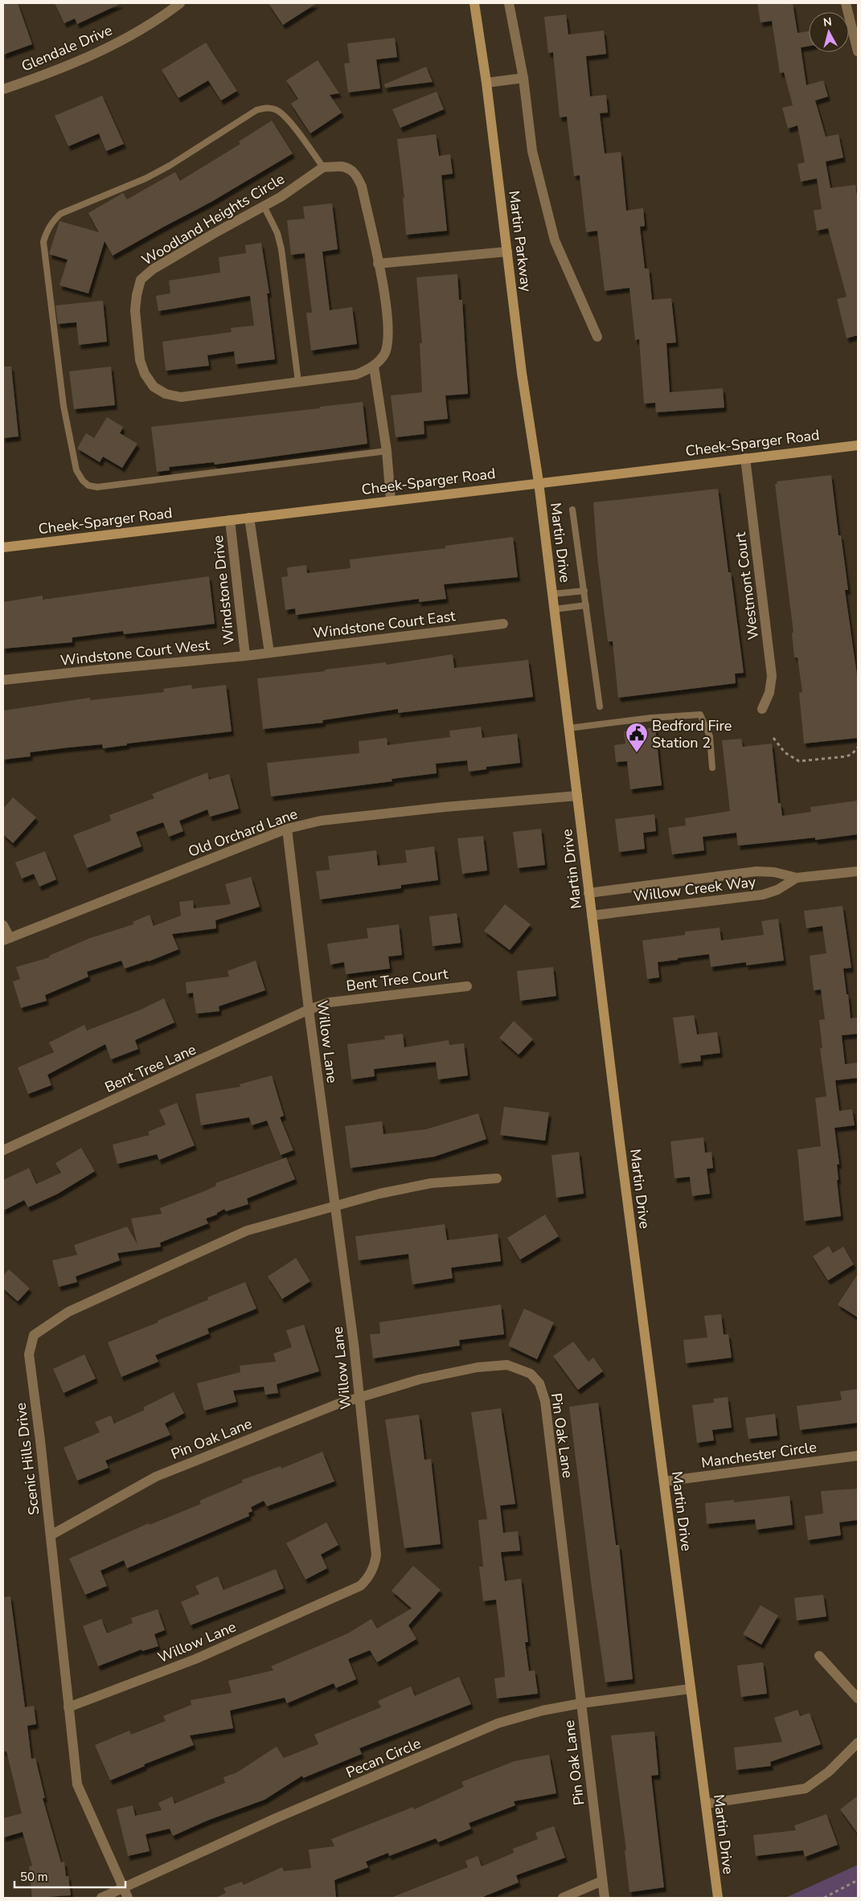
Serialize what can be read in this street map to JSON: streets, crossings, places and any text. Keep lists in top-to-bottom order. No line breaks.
{"streets":{"street":["Glendale Drive","Woodland Heights Circle","Martin Parkway","Cheek-Sparger Road","Martin Drive","Westmont Court","Windstone Drive","Windstone Court East","Windstone Court West","Old Orchard Lane","Willow Creek Way","Bent Tree Court","Willow Lane","Bent Tree Lane","Pin Oak Lane","Manchester Circle","Scenic Hills Drive","Pecan Circle"]},"crossings":[["Martin Parkway","Cheek-Sparger Road"],["Martin Parkway","Martin Drive"],["Cheek-Sparger Road","Martin Drive"],["Cheek-Sparger Road","Westmont Court"],["Cheek-Sparger Road","Windstone Drive"],["Martin Drive","Old Orchard Lane"],["Martin Drive","Willow Creek Way"],["Martin Drive","Manchester Circle"],["Martin Drive","Pecan Circle"],["Windstone Drive","Windstone Court West"],["Windstone Court East","Windstone Court West"],["Old Orchard Lane","Willow Lane"],["Bent Tree Court","Willow Lane"],["Bent Tree Court","Bent Tree Lane"],["Willow Lane","Bent Tree Lane"],["Willow Lane","Pin Oak Lane"],["Willow Lane","Scenic Hills Drive"],["Pin Oak Lane","Scenic Hills Drive"],["Pin Oak Lane","Pecan Circle"],["Scenic Hills Drive","Pecan Circle"]],"places":{"public building":["Bedford Fire Station 2"]},"scale_bar":"50 m","north":"top"}
